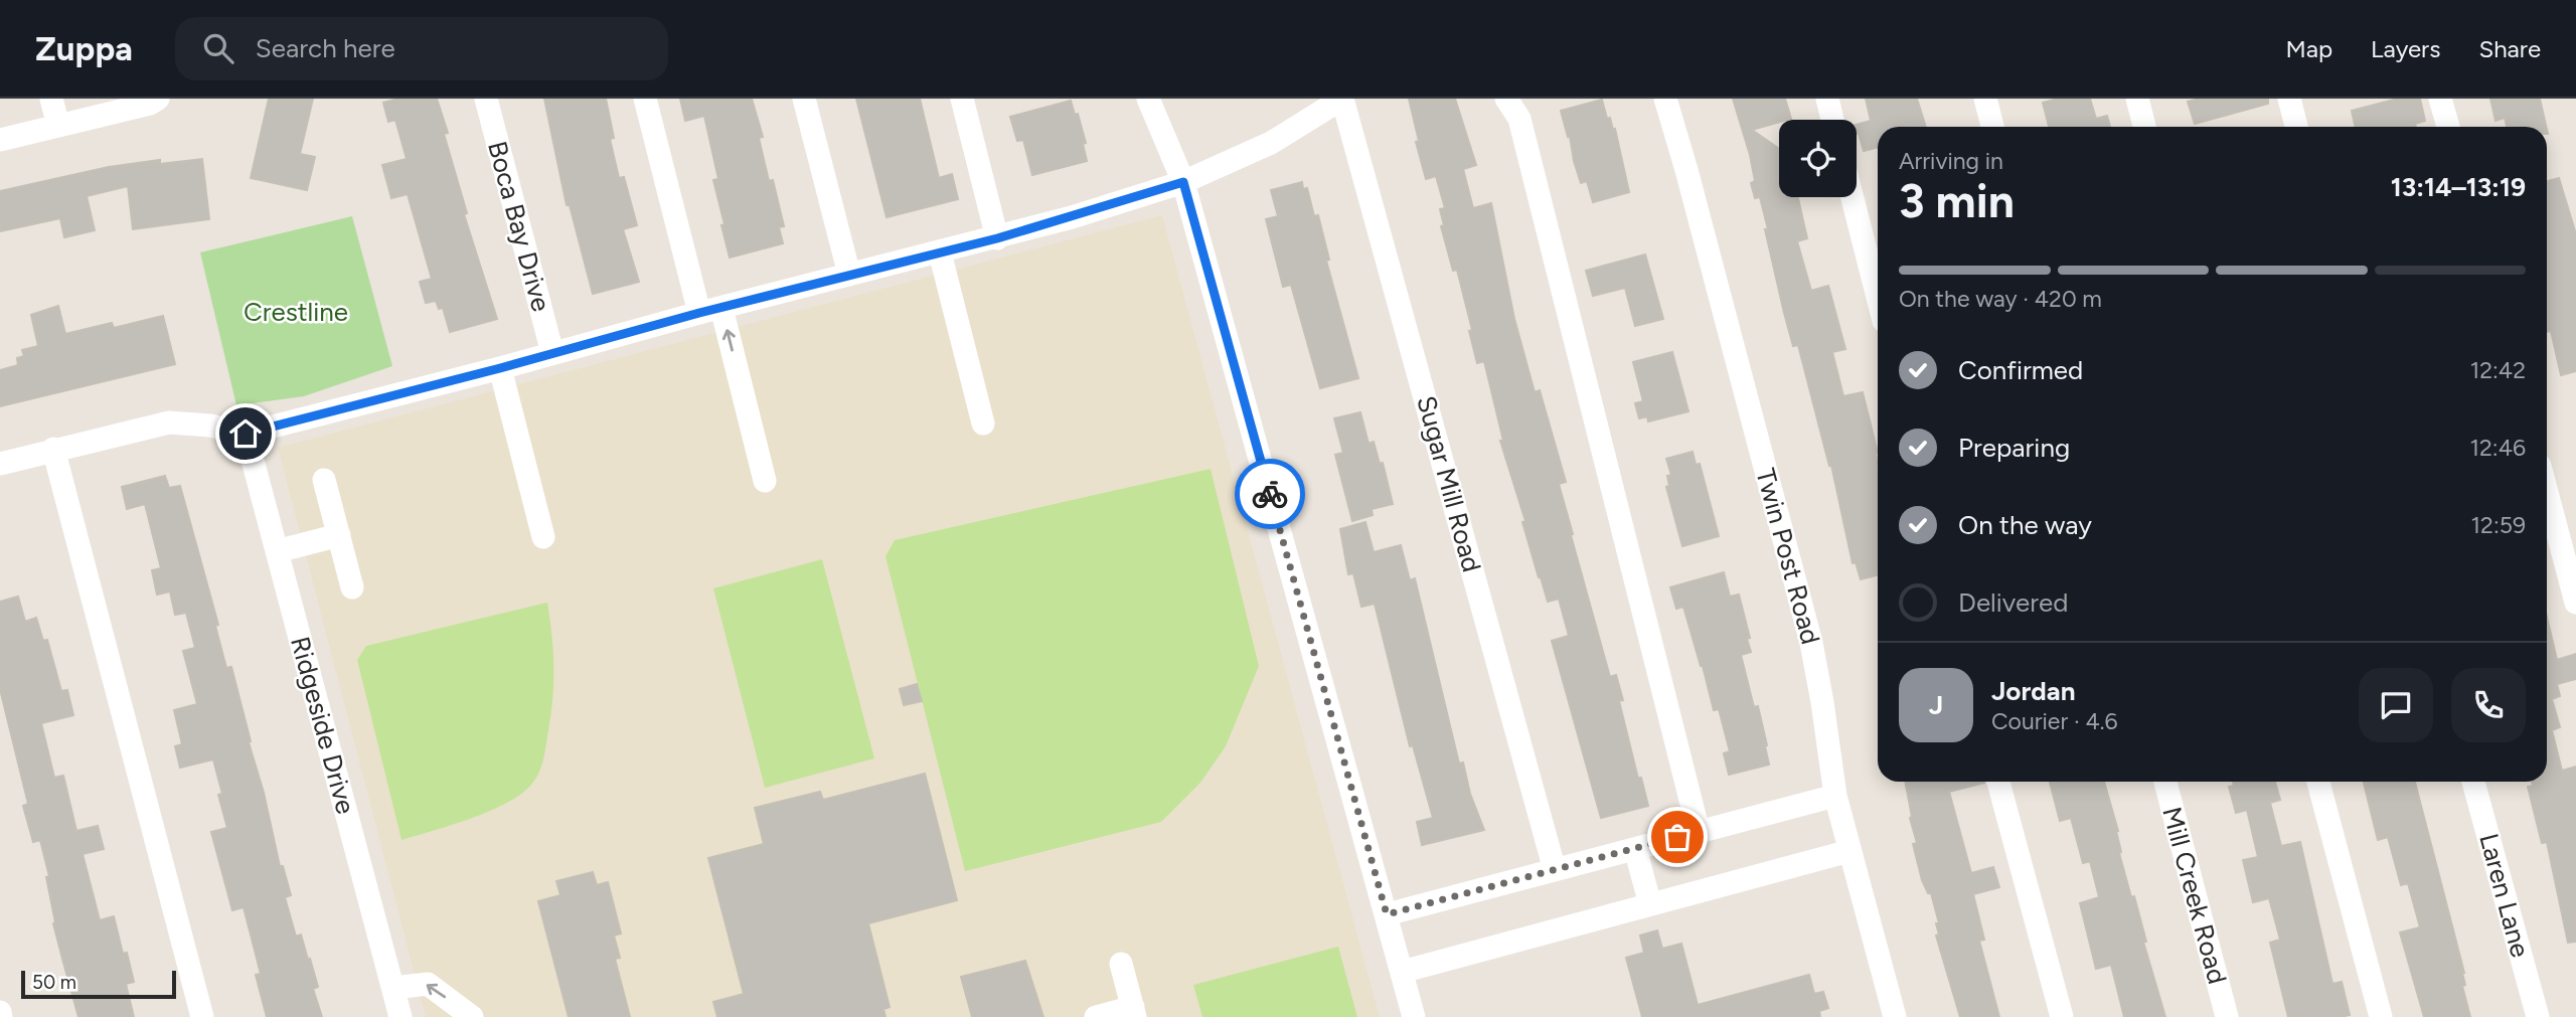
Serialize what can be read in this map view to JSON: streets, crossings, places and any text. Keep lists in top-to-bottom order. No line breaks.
{"streets":{"street":["Boca Bay Drive","Sugar Mill Road","Twin Post Road","Ridgeside Drive","Mill Creek Road","Laren Lane"]},"parks":["Crestline"],"scale_bar":"50 m","page":{"header":"Zuppa","search":"Search here","nav":["Map","Layers","Share"],"heading":["3 min","Arriving in","13:14–13:19"],"panel":["Jordan","Courier · 4.6"],"bar":"On the way · 420 m","list":[["Confirmed","12:42"],["Preparing","12:46"],["On the way","12:59"],"Delivered"],"round":"J","scale":"50 m"}}
